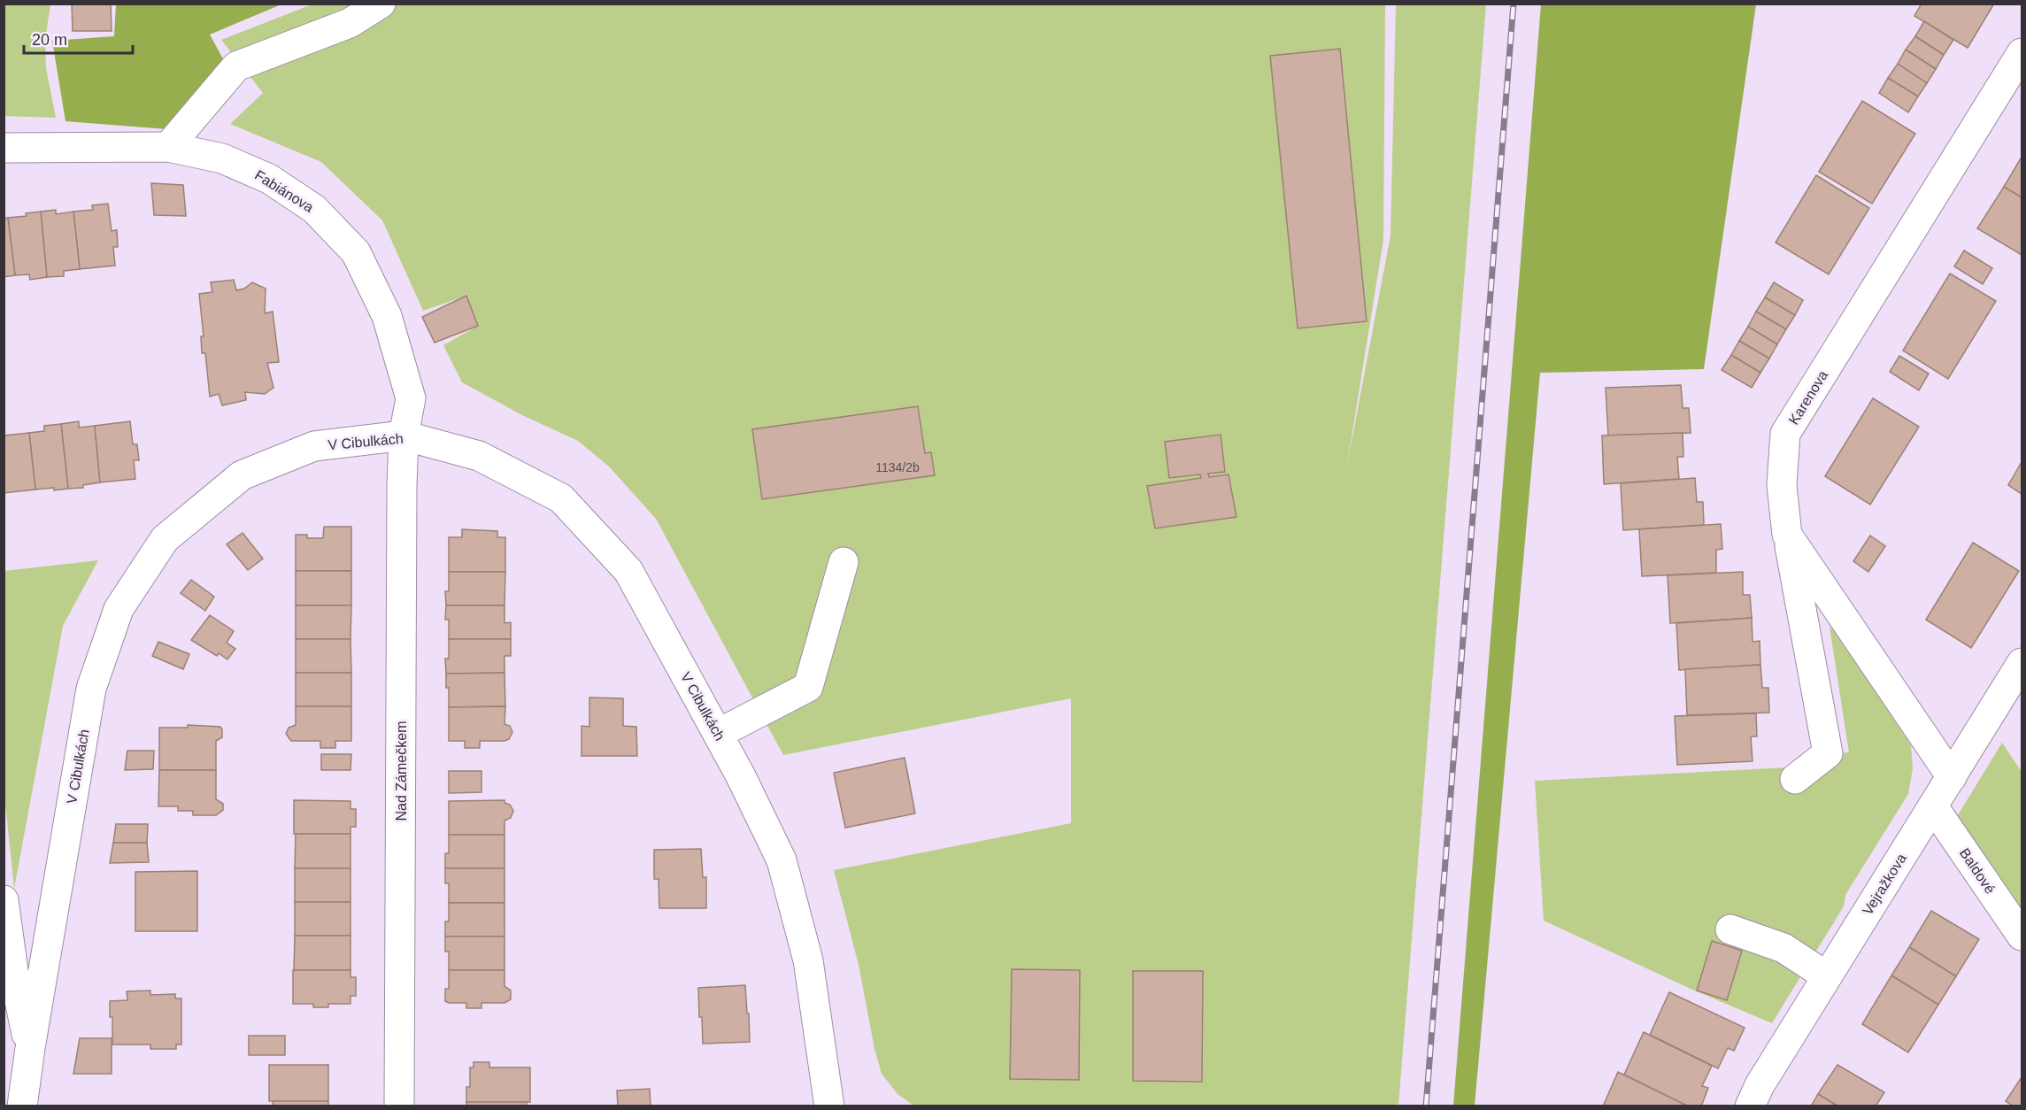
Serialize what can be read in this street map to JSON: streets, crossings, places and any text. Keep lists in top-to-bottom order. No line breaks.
{"streets":{"street":["Fabiánova","Karenova","V Cibulkách","Nad Zámečkem","Baldové","Vejražkova"]},"crossings":[["Fabiánova","V Cibulkách"],["Fabiánova","Nad Zámečkem"],["Karenova","Vejražkova"],["V Cibulkách","Nad Zámečkem"],["Baldové","Vejražkova"]],"house_numbers":["1134/2b"],"scale_bar":"20 m"}
